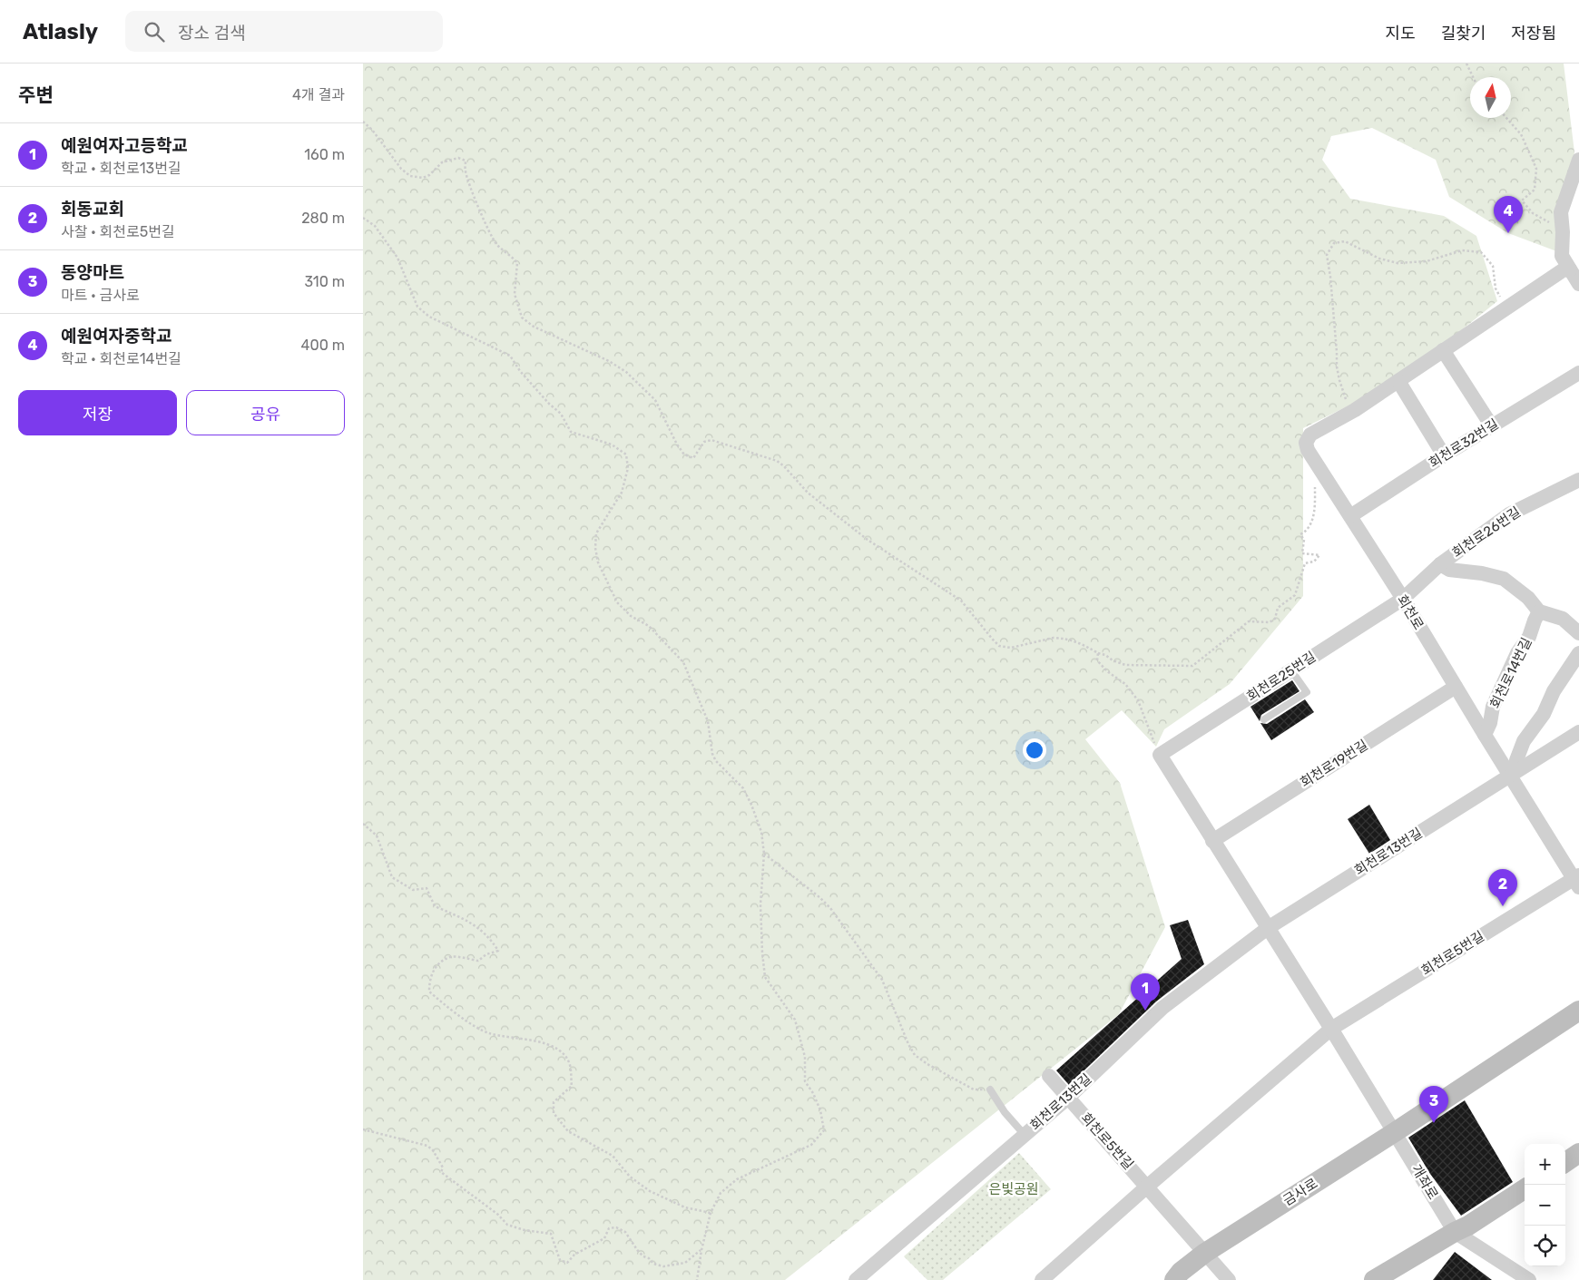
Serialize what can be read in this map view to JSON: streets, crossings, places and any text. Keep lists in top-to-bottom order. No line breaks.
{"streets":{"main road":["금사로"],"street":["회천로32번길","회천로26번길","회천로","회천로14번길","회천로25번길","회천로19번길","회천로13번길","회천로5번길","개좌로"]},"crossings":[["회천로32번길","회천로"],["회천로26번길","회천로"],["회천로26번길","회천로25번길"],["회천로","회천로14번길"],["회천로","회천로25번길"],["회천로","회천로19번길"],["회천로","회천로13번길"],["회천로","회천로5번길"],["회천로13번길","회천로5번길"],["개좌로","금사로"]],"parks":["은빛공원"],"north":"top","page":{"header":"Atlasly","search":"장소 검색","nav":["지도","길찾기","저장됨"],"heading":["주변","4개 결과"],"list":[{"mark":"1","name":"예원여자고등학교","note":"학교 · 회천로13번길","value":"160 m"},{"mark":"2","name":"회동교회","note":"사찰 · 회천로5번길","value":"280 m"},{"mark":"3","name":"동양마트","note":"마트 · 금사로","value":"310 m"},{"mark":"4","name":"예원여자중학교","note":"학교 · 회천로14번길","value":"400 m"}],"pins":["4","2","1","3"],"buttons":["저장","공유"],"map_buttons":["+","−"]}}
